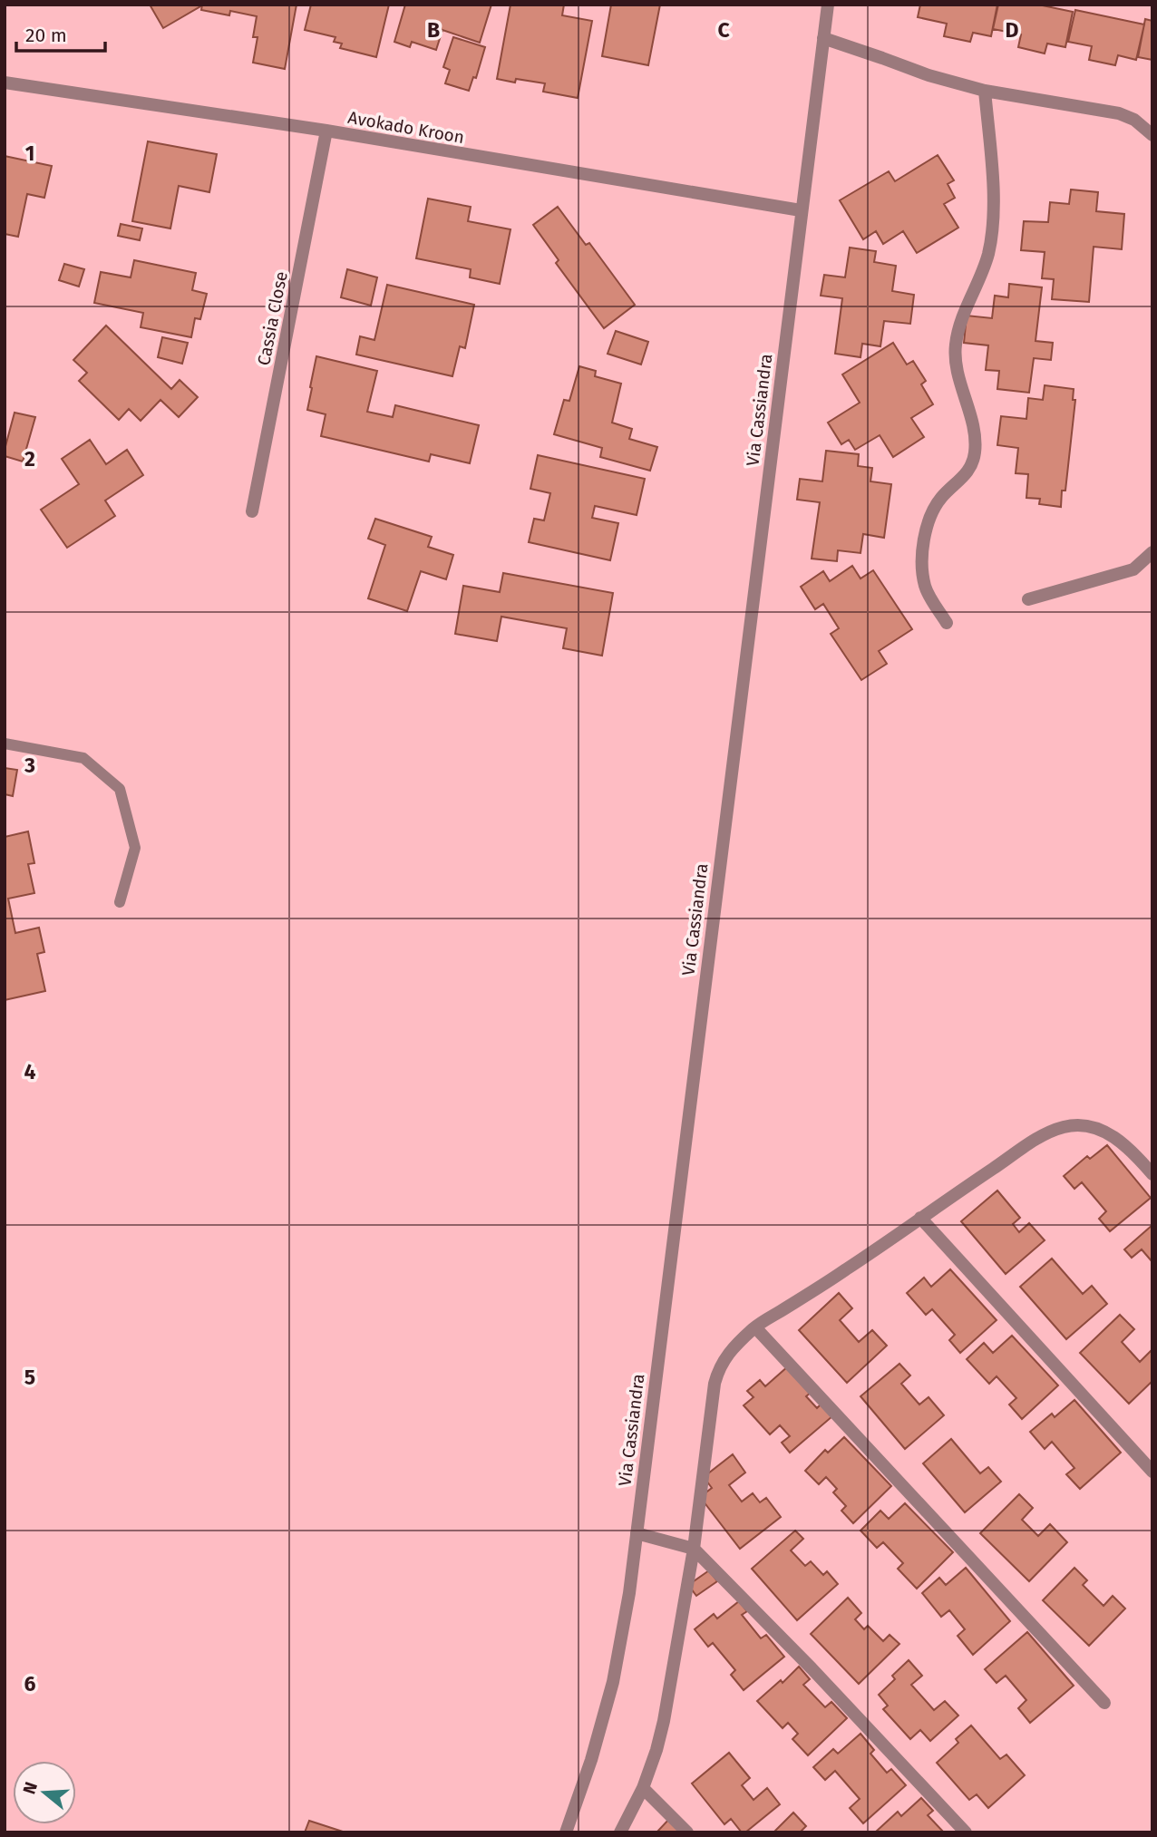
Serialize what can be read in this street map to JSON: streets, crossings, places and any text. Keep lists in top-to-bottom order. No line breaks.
{"streets":{"street":["Avokado Kroon","Cassia Close","Via Cassiandra"]},"crossings":[["Avokado Kroon","Cassia Close"],["Avokado Kroon","Via Cassiandra"]],"scale_bar":"20 m","north":"left","grid":{"columns":["B","C","D"],"rows":["1","2","3","4","5","6"]}}
